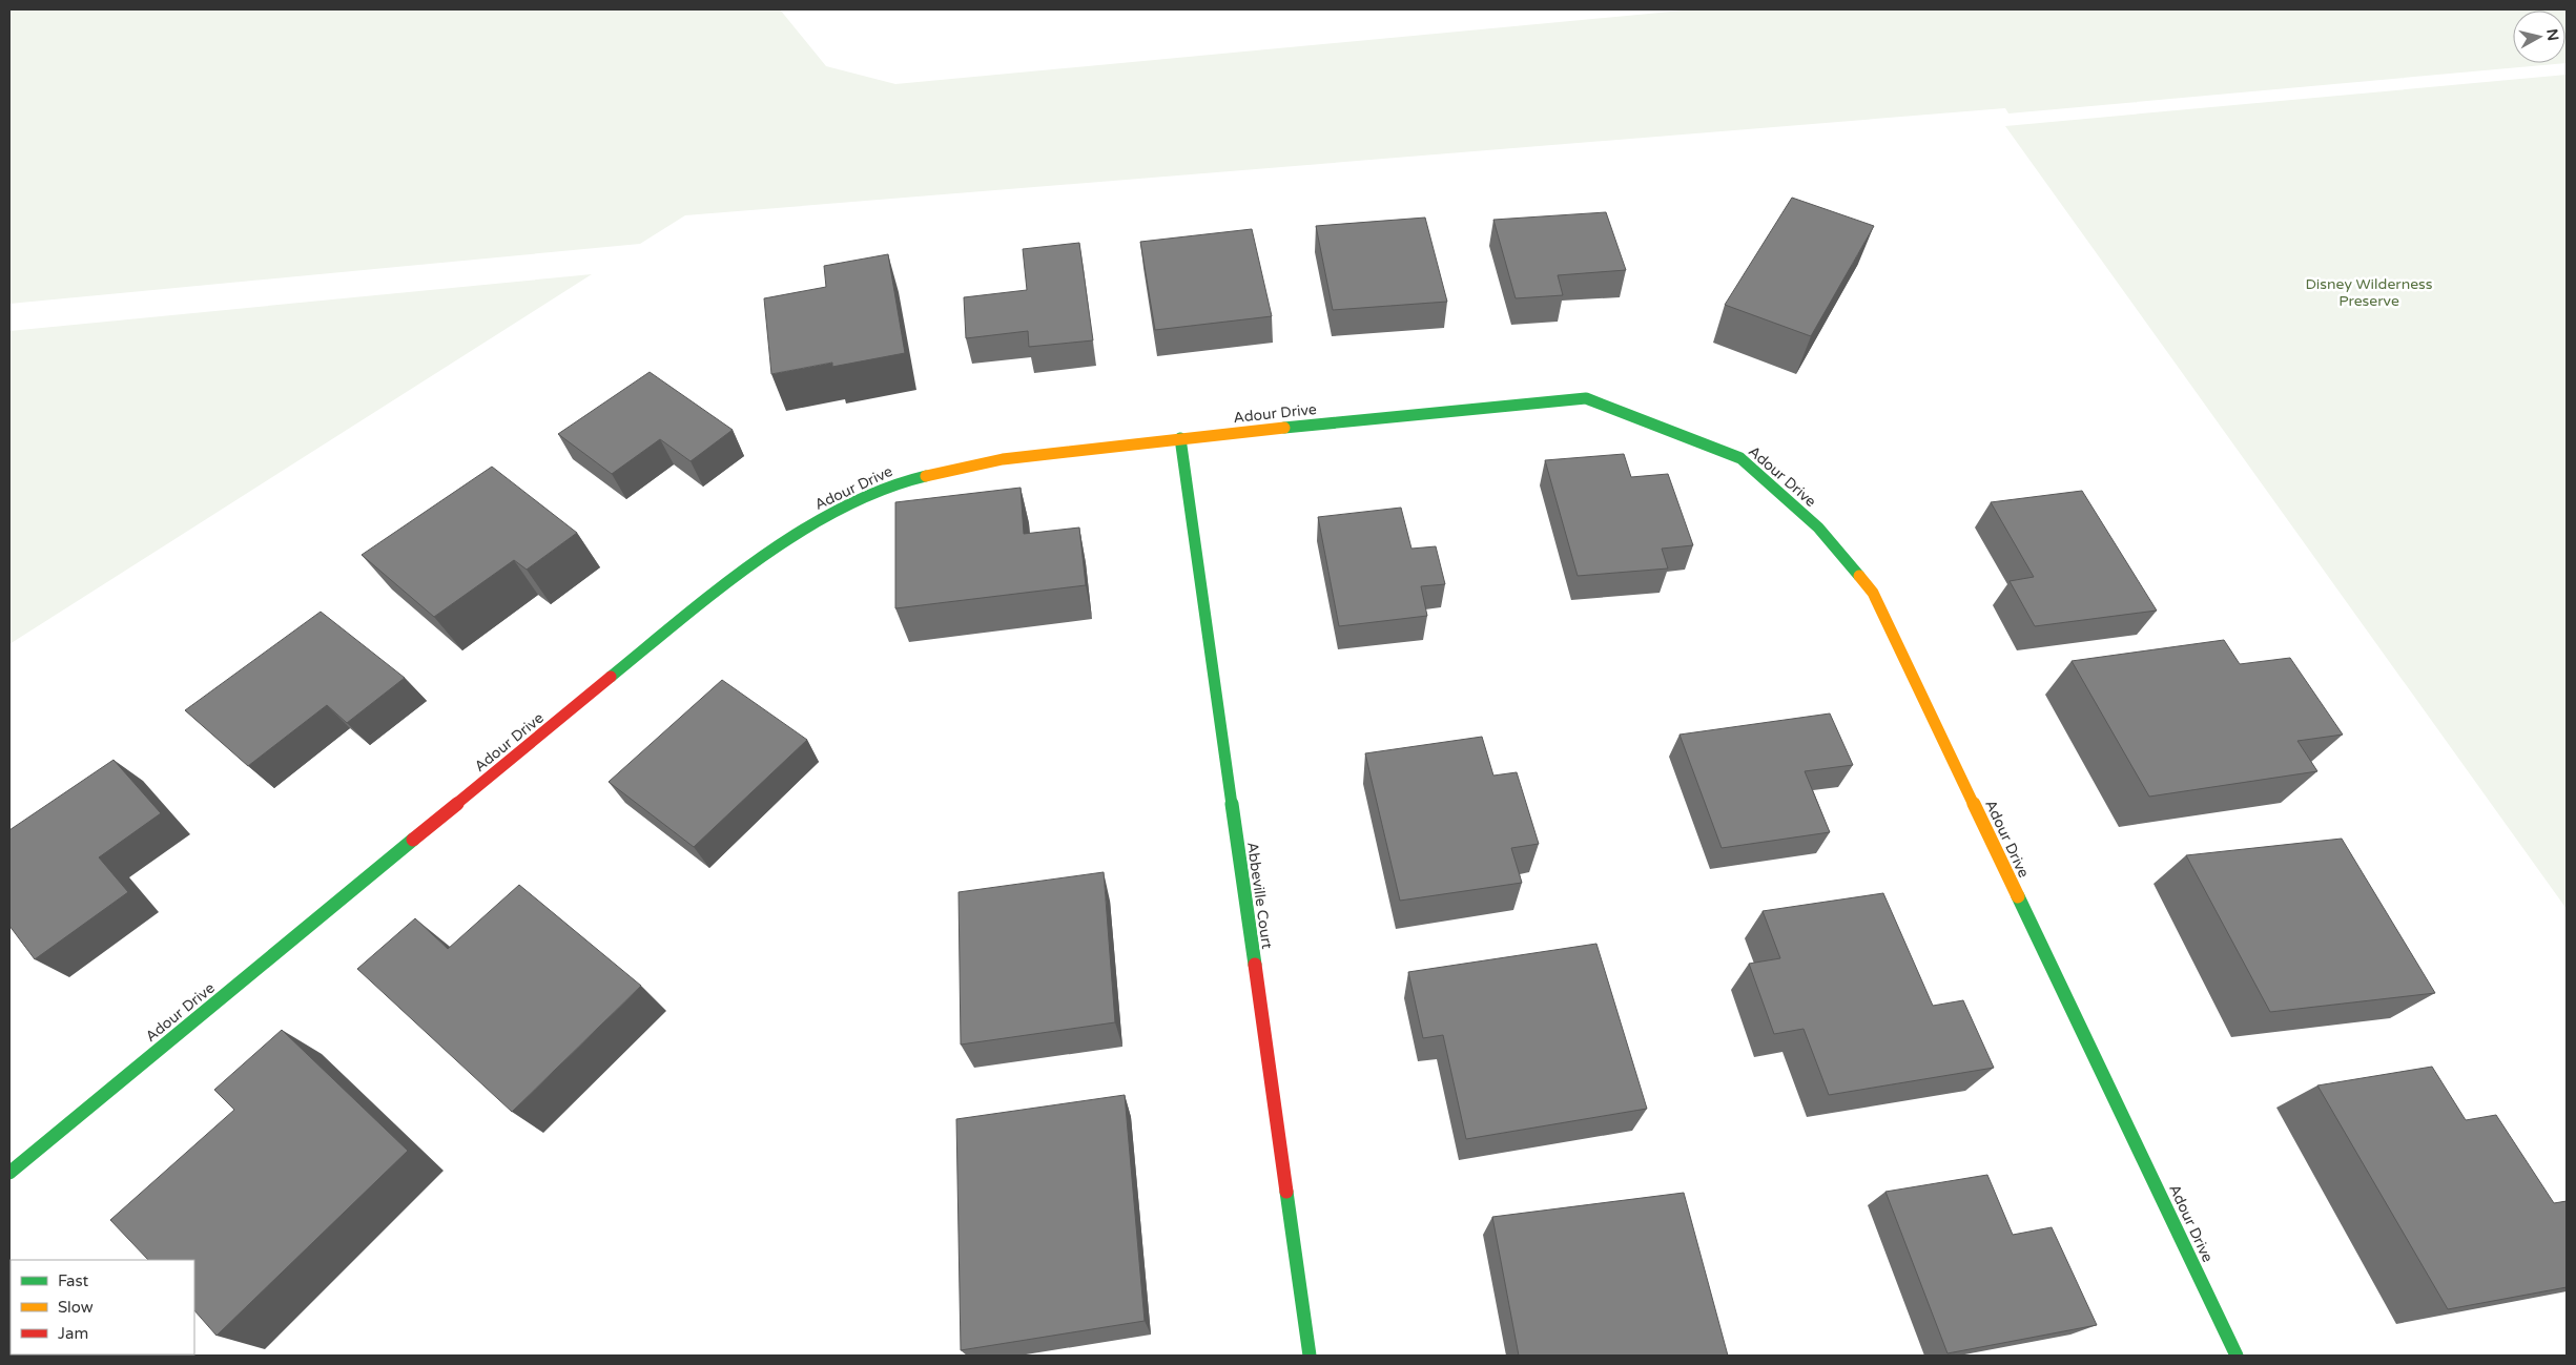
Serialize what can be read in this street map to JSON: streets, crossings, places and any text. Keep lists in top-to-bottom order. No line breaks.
{"streets":{"street":["Adour Drive","Abbeville Court"]},"crossings":[["Adour Drive","Abbeville Court"]],"parks":["Disney Wilderness Preserve"],"legend":["Fast","Slow","Jam"],"north":"right"}
